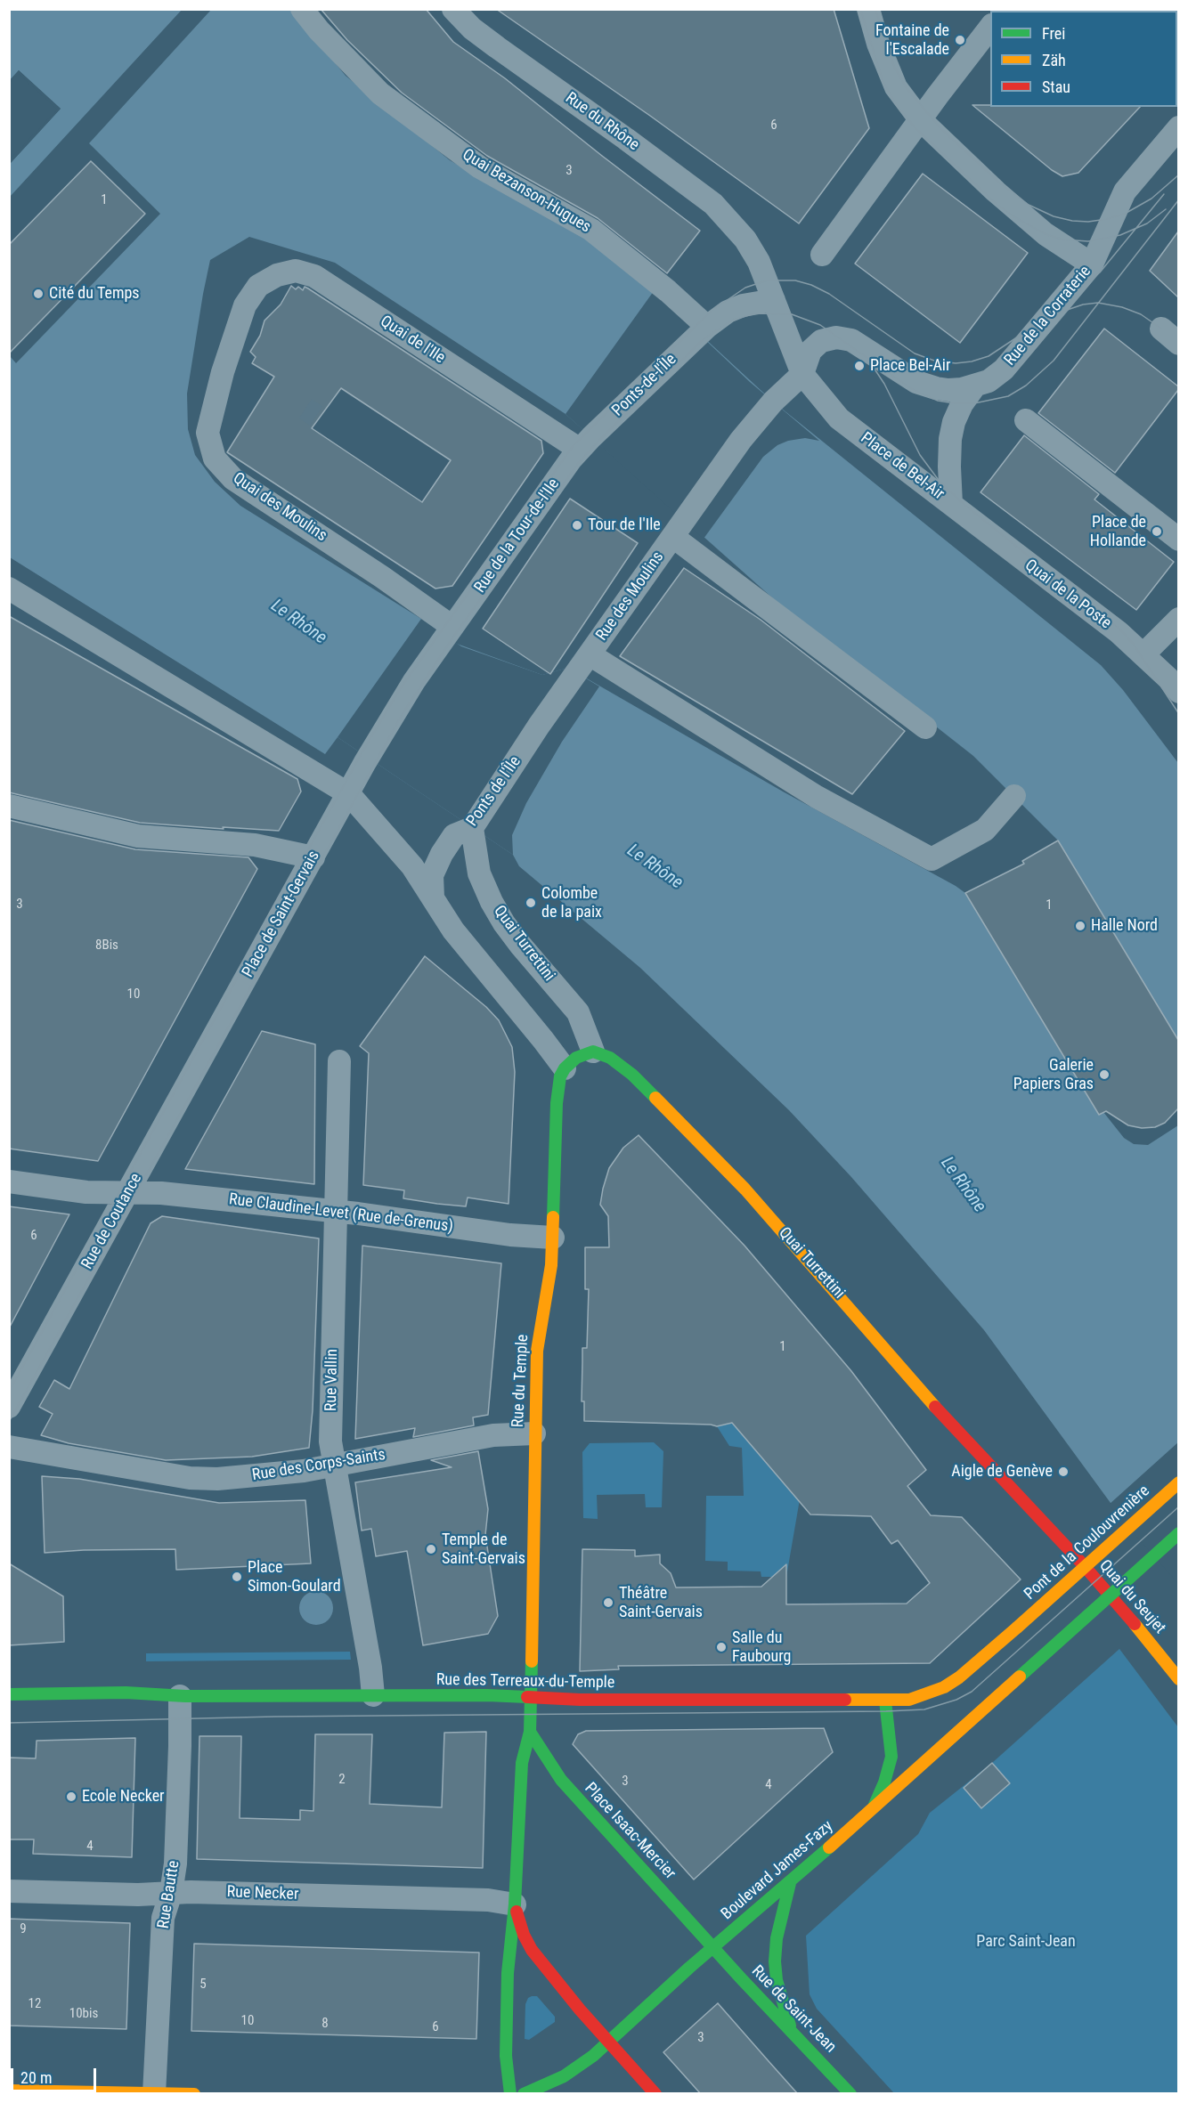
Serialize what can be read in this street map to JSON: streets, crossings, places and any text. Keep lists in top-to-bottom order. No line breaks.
{"streets":{"main road":["Quai Turrettini","Rue du Temple","Pont de la Coulouvrenière","Quai du Seujet","Rue des Terreaux-du-Temple","Place Isaac-Mercier","Boulevard James-Fazy","Rue de Saint-Jean"],"street":["Rue du Rhône","Quai Bezanson-Hugues","Rue de la Corraterie","Quai de l'Ile","Ponts-de-l'Île","Place de Bel-Air","Quai des Moulins","Rue de la Tour-de-l'Ile","Quai de la Poste","Rue des Moulins","Ponts de l'Île","Place de Saint-Gervais","Rue Claudine-Levet (Rue de-Grenus)","Rue de Coutance","Rue Vallin","Rue des Corps-Saints","Rue Necker","Rue Bautte"]},"crossings":[["Rue du Rhône","Place de Bel-Air"],["Quai Bezanson-Hugues","Ponts-de-l'Île"],["Rue de la Corraterie","Place de Bel-Air"],["Quai de l'Ile","Ponts-de-l'Île"],["Quai de l'Ile","Quai des Moulins"],["Quai de l'Ile","Rue de la Tour-de-l'Ile"],["Ponts-de-l'Île","Rue de la Tour-de-l'Ile"],["Place de Bel-Air","Quai de la Poste"],["Quai des Moulins","Rue de la Tour-de-l'Ile"],["Quai des Moulins","Place de Saint-Gervais"],["Rue de la Tour-de-l'Ile","Place de Saint-Gervais"],["Rue des Moulins","Ponts de l'Île"],["Ponts de l'Île","Quai Turrettini"],["Place de Saint-Gervais","Rue de Coutance"],["Quai Turrettini","Quai du Seujet"],["Rue Claudine-Levet (Rue de-Grenus)","Rue de Coutance"],["Rue Claudine-Levet (Rue de-Grenus)","Rue Vallin"],["Rue Claudine-Levet (Rue de-Grenus)","Rue du Temple"],["Rue Vallin","Rue des Corps-Saints"],["Rue Vallin","Rue des Terreaux-du-Temple"],["Rue du Temple","Rue des Corps-Saints"],["Rue du Temple","Rue des Terreaux-du-Temple"],["Pont de la Coulouvrenière","Rue des Terreaux-du-Temple"],["Rue des Terreaux-du-Temple","Rue Bautte"],["Place Isaac-Mercier","Boulevard James-Fazy"],["Place Isaac-Mercier","Rue de Saint-Jean"],["Boulevard James-Fazy","Rue de Saint-Jean"],["Rue Necker","Rue Bautte"]],"water":["Le Rhône"],"parks":["Parc Saint-Jean"],"places":["Fontaine de l'Escalade","Cité du Temps","Place Bel-Air","Tour de l'Ile","Place de Hollande","Colombe de la paix","Halle Nord","Galerie Papiers Gras","Aigle de Genève","Temple de Saint-Gervais","Place Simon-Goulard","Théâtre Saint-Gervais","Salle du Faubourg","Ecole Necker"],"house_numbers":["6","3","1","3","1","8Bis","10","6","1","2","3","4","4","9","5","12","10bis","10","8","6","3"],"legend":["Frei","Zäh","Stau"],"scale_bar":"20 m"}
